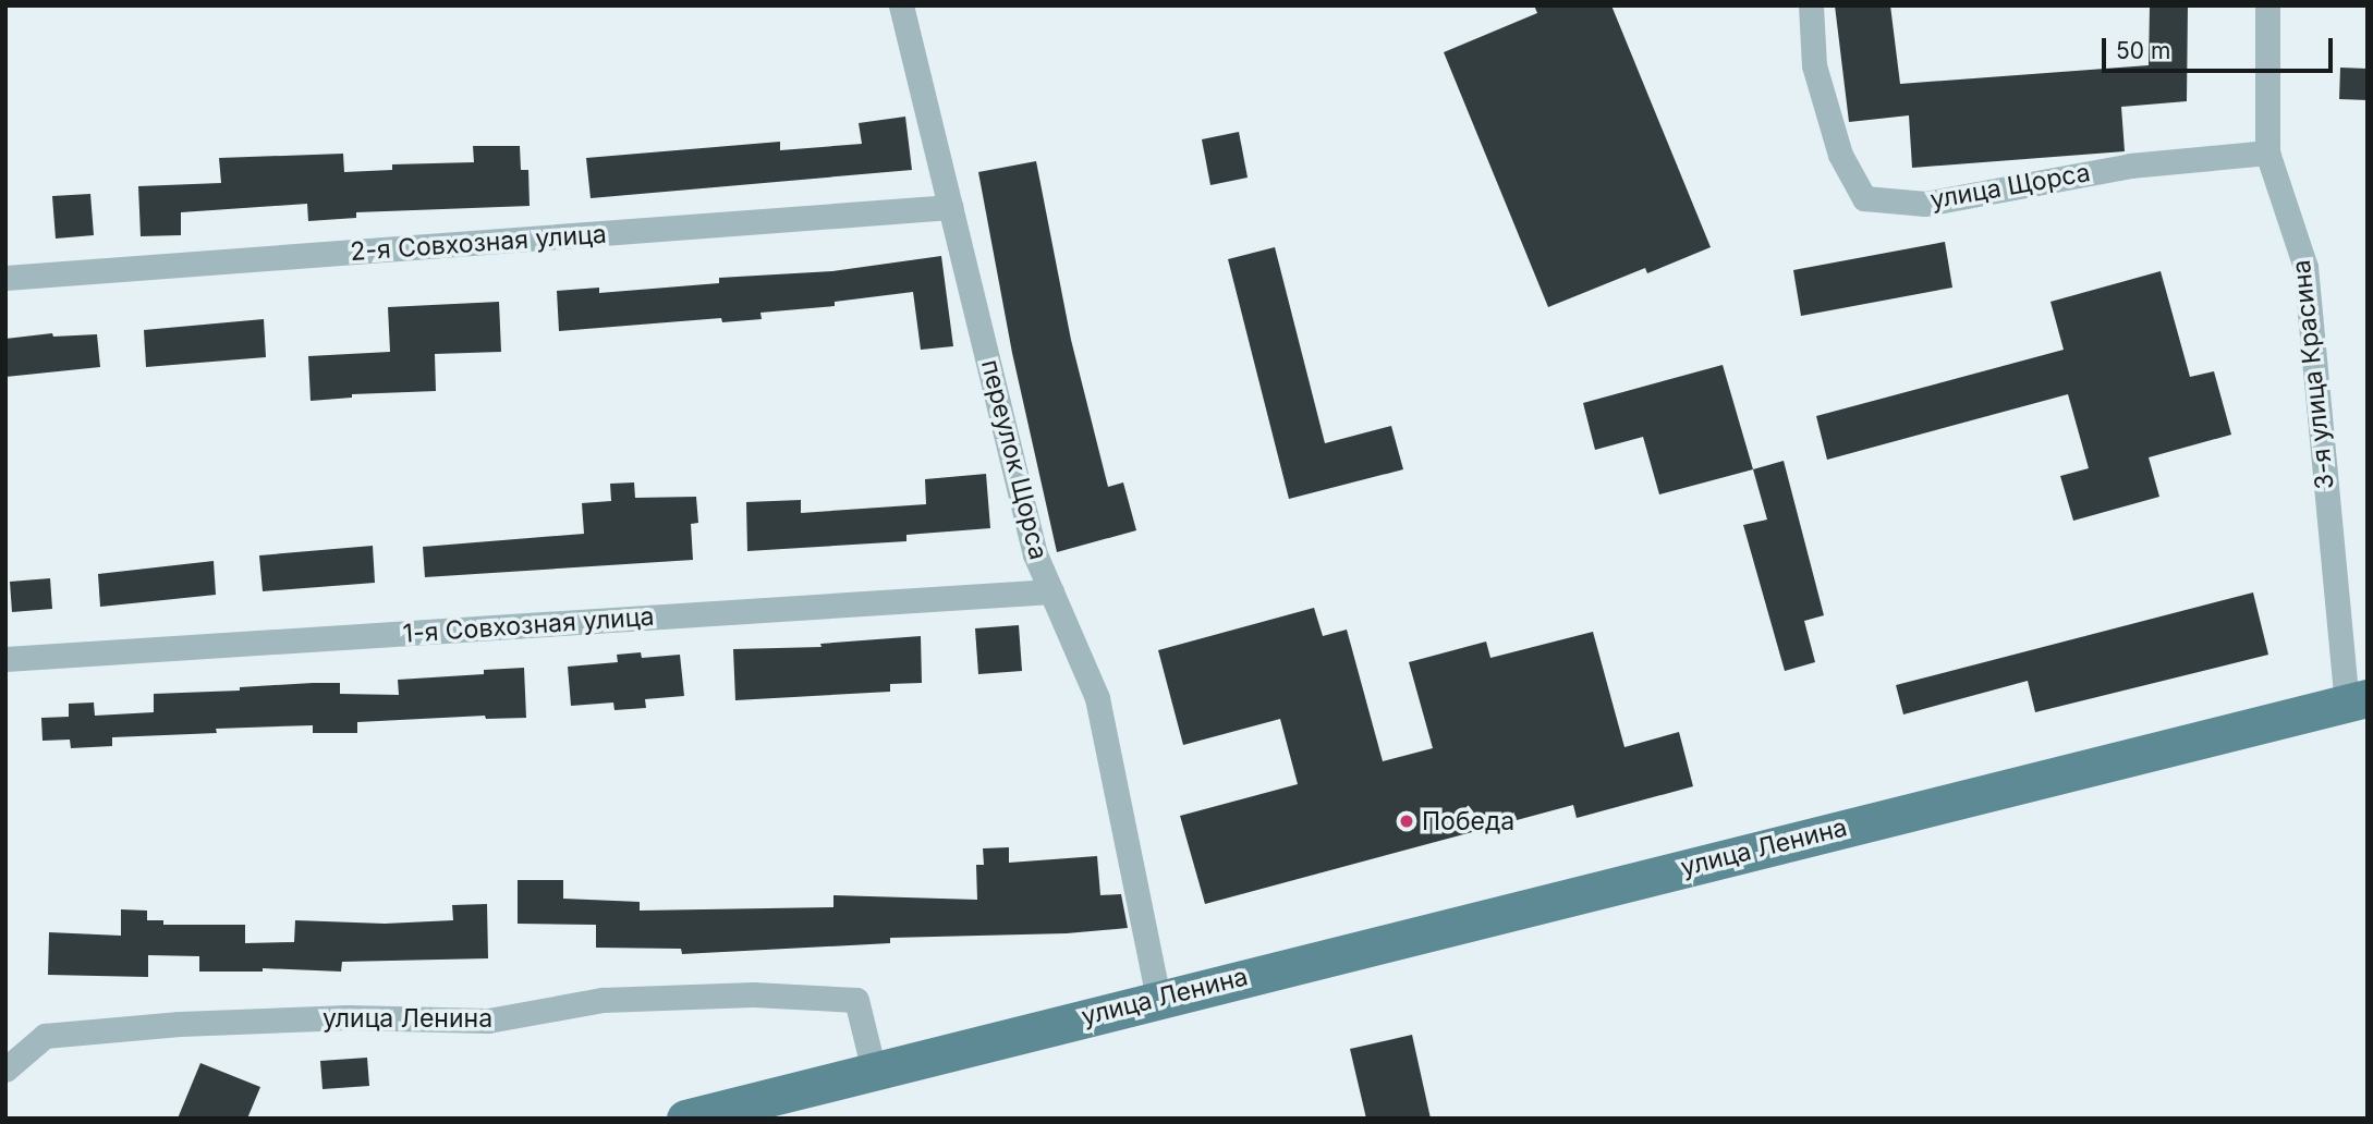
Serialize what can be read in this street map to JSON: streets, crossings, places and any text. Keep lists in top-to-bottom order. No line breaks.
{"streets":{"main road":["улица Ленина"],"street":["улица Щорса","2-я Совхозная улица","3-я улица Красина","переулок Щорса","1-я Совхозная улица"]},"crossings":[["улица Щорса","3-я улица Красина"],["2-я Совхозная улица","переулок Щорса"],["3-я улица Красина","улица Ленина"],["переулок Щорса","1-я Совхозная улица"],["переулок Щорса","улица Ленина"]],"places":["Победа"],"scale_bar":"50 m"}
